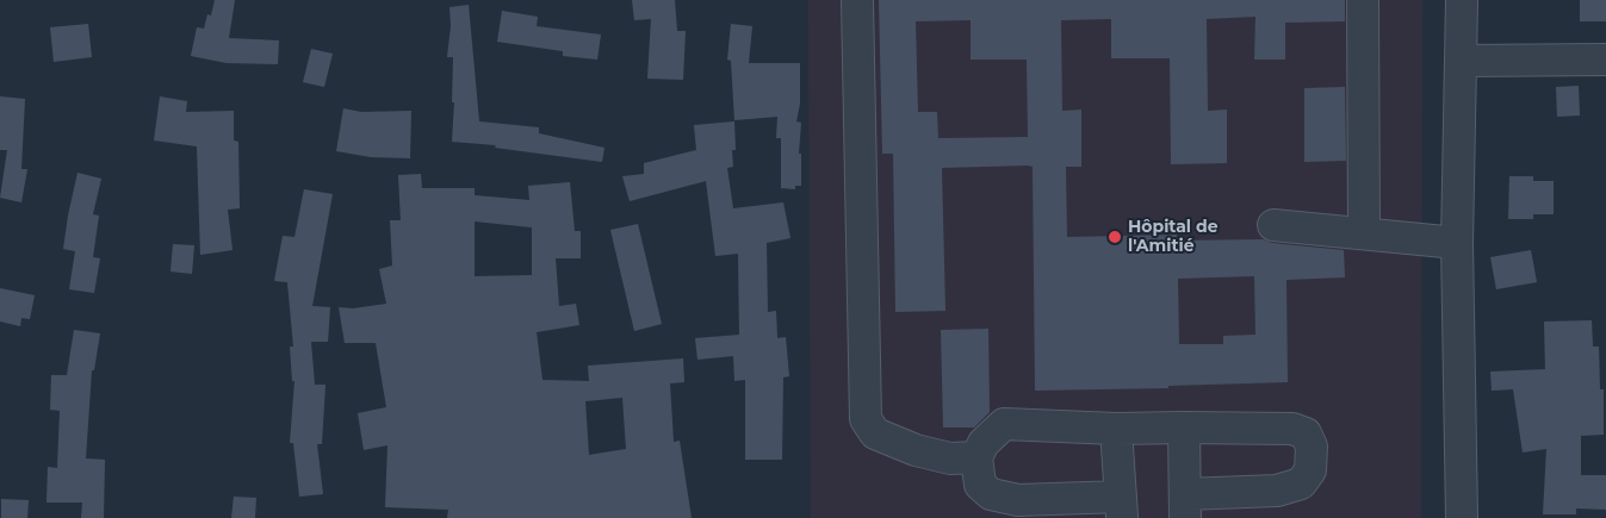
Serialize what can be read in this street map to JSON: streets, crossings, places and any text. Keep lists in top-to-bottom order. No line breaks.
{"places":["Hôpital de l'Amitié"]}
